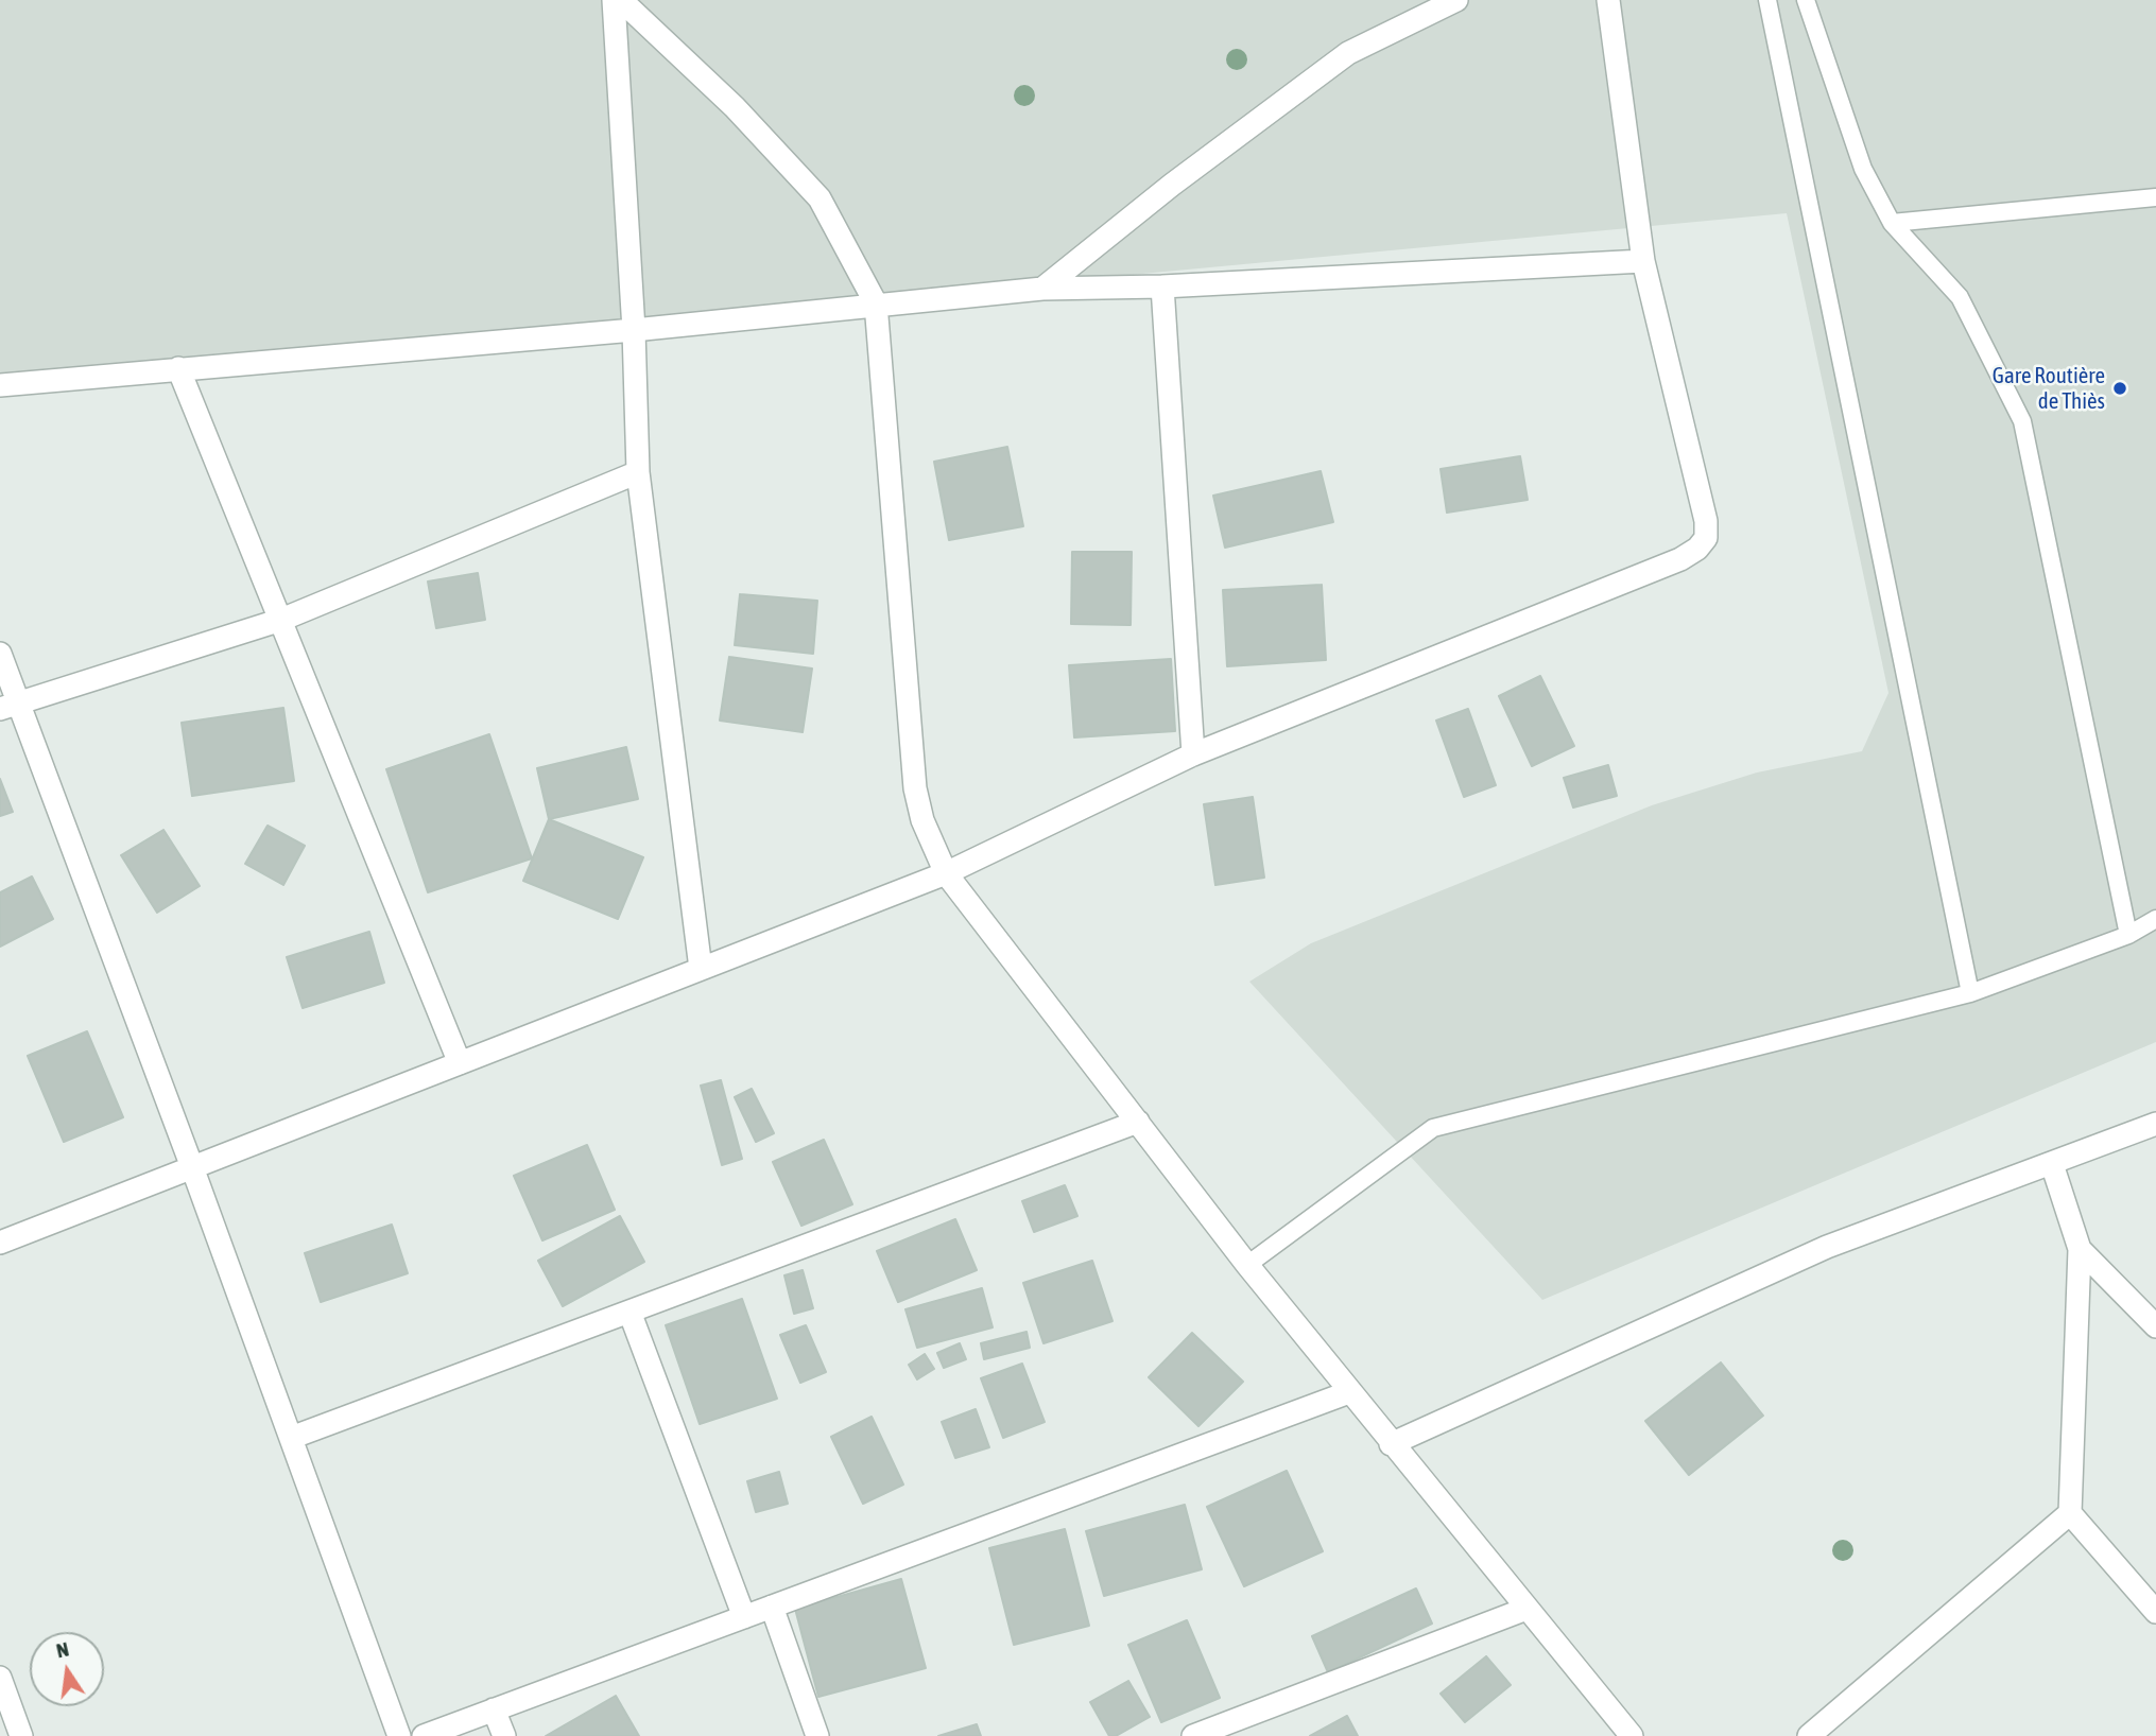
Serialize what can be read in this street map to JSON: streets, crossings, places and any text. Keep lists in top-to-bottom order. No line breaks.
{"places":["Gare Routière de Thiès"],"north":"top"}
